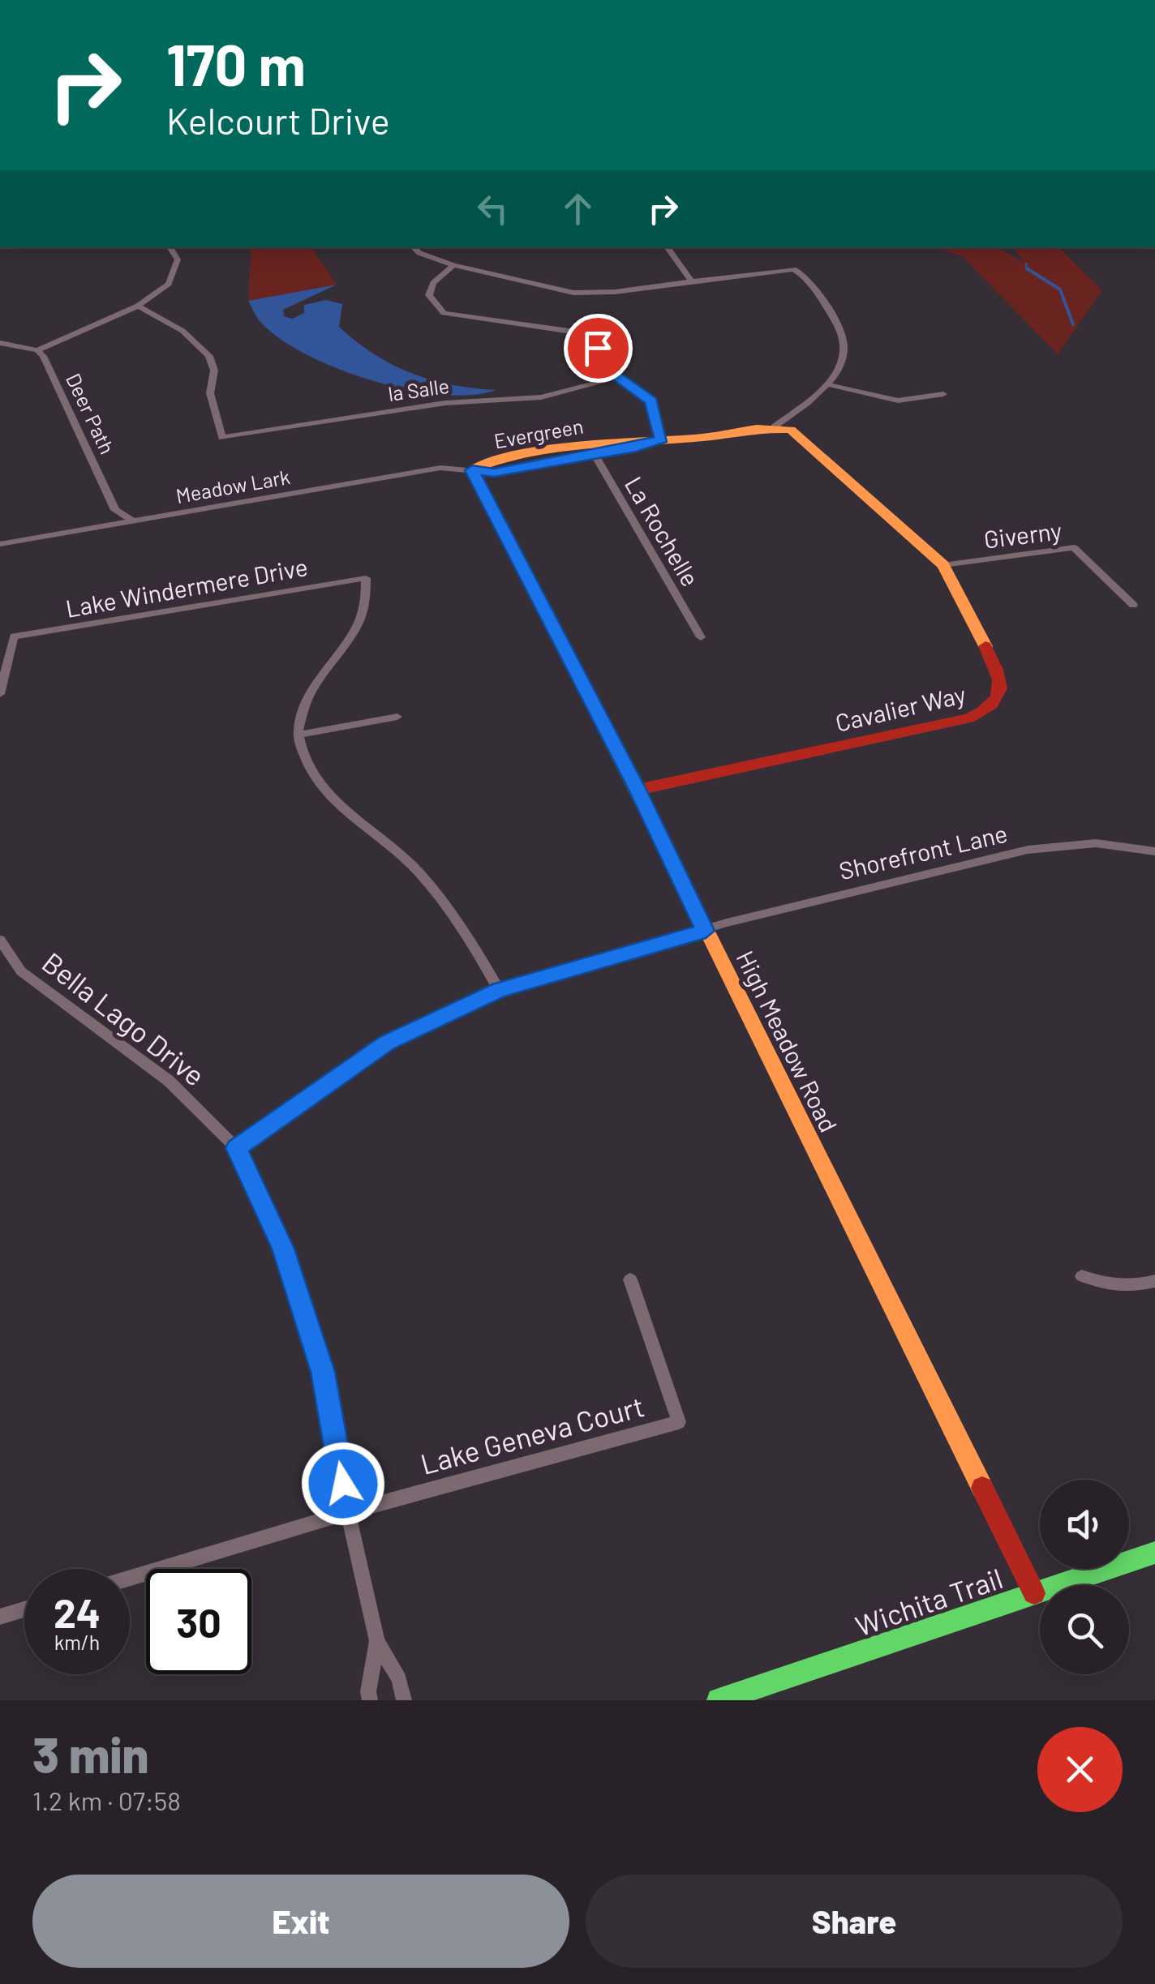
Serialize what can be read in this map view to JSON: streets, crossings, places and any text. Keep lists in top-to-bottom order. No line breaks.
{"streets":{"street":["la Salle","Deer Path","Evergreen","Meadow Lark","La Rochelle","Giverny","Lake Windermere Drive","Cavalier Way","Shorefront Lane","Bella Lago Drive","High Meadow Road","Lake Geneva Court","Wichita Trail"]},"crossings":[["Deer Path","Meadow Lark"],["Evergreen","Meadow Lark"],["Evergreen","La Rochelle"],["Evergreen","Cavalier Way"],["Evergreen","High Meadow Road"],["Meadow Lark","High Meadow Road"],["Giverny","Cavalier Way"],["Cavalier Way","High Meadow Road"],["Shorefront Lane","Bella Lago Drive"],["Shorefront Lane","High Meadow Road"],["Bella Lago Drive","Lake Geneva Court"],["High Meadow Road","Wichita Trail"]],"page":{"turn":["170 m","Kelcourt Drive"],"speed":"24 km/h","limit":"30","heading":["3 min","1.2 km · 07:58"],"buttons":["Exit","Share"]}}
